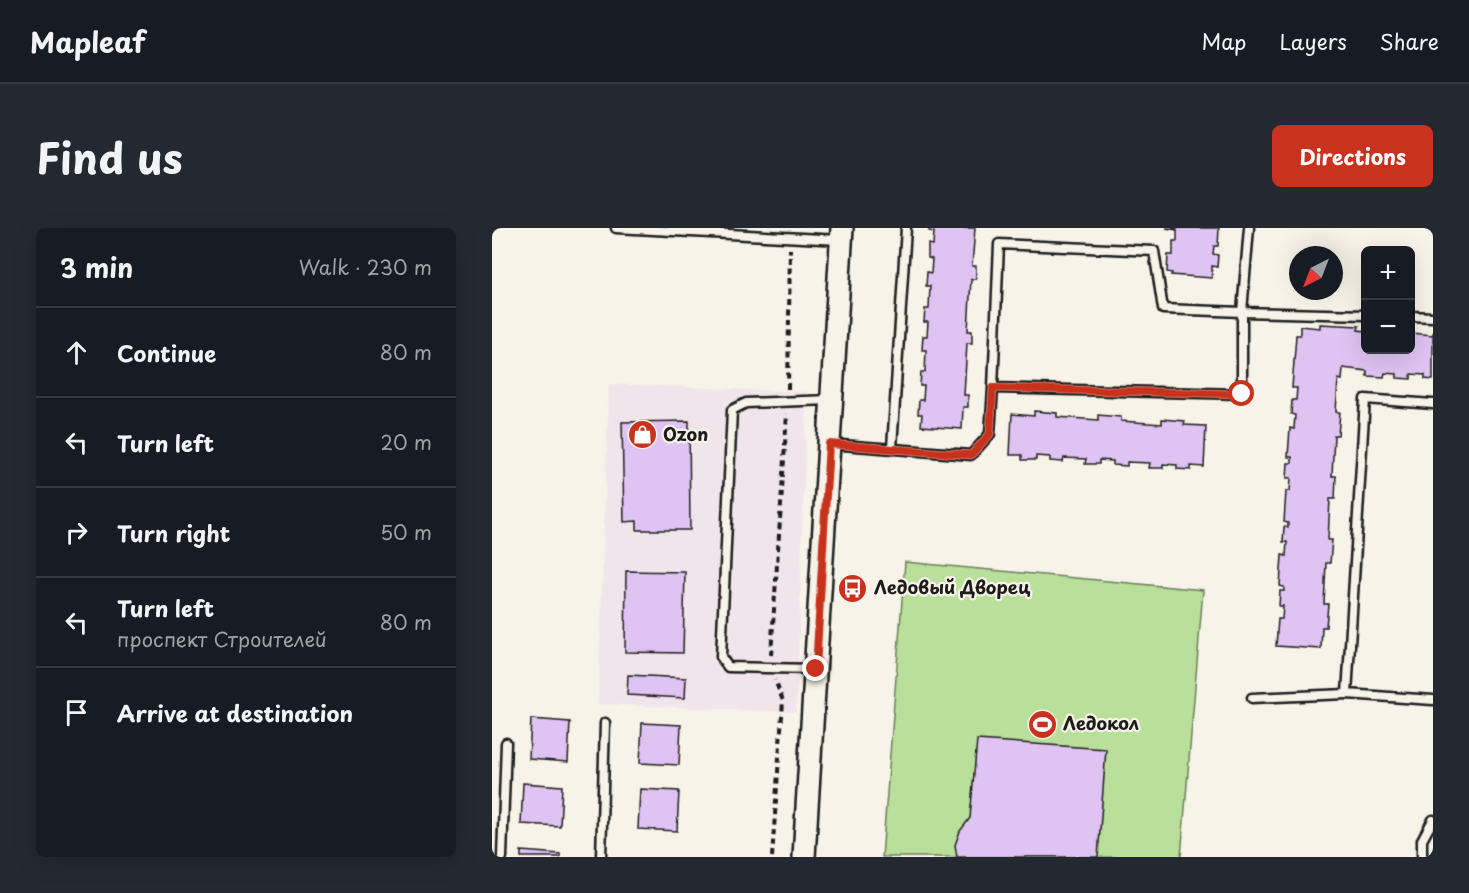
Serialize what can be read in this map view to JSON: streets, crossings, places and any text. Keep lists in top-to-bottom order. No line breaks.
{"places":{"shop":["Ozon"],"bus stop":["Ледовый Дворец"],"sports":["Ледокол"]},"north":"bottom left","page":{"header":"Mapleaf","nav":["Map","Layers","Share"],"title":"Find us","buttons":"Directions","heading":["3 min","Walk · 230 m"],"map_buttons":["+","−"],"list":[["Continue","80 m"],["Turn left","20 m"],["Turn right","50 m"],["Turn left","проспект Строителей","80 m"],"Arrive at destination"]}}
